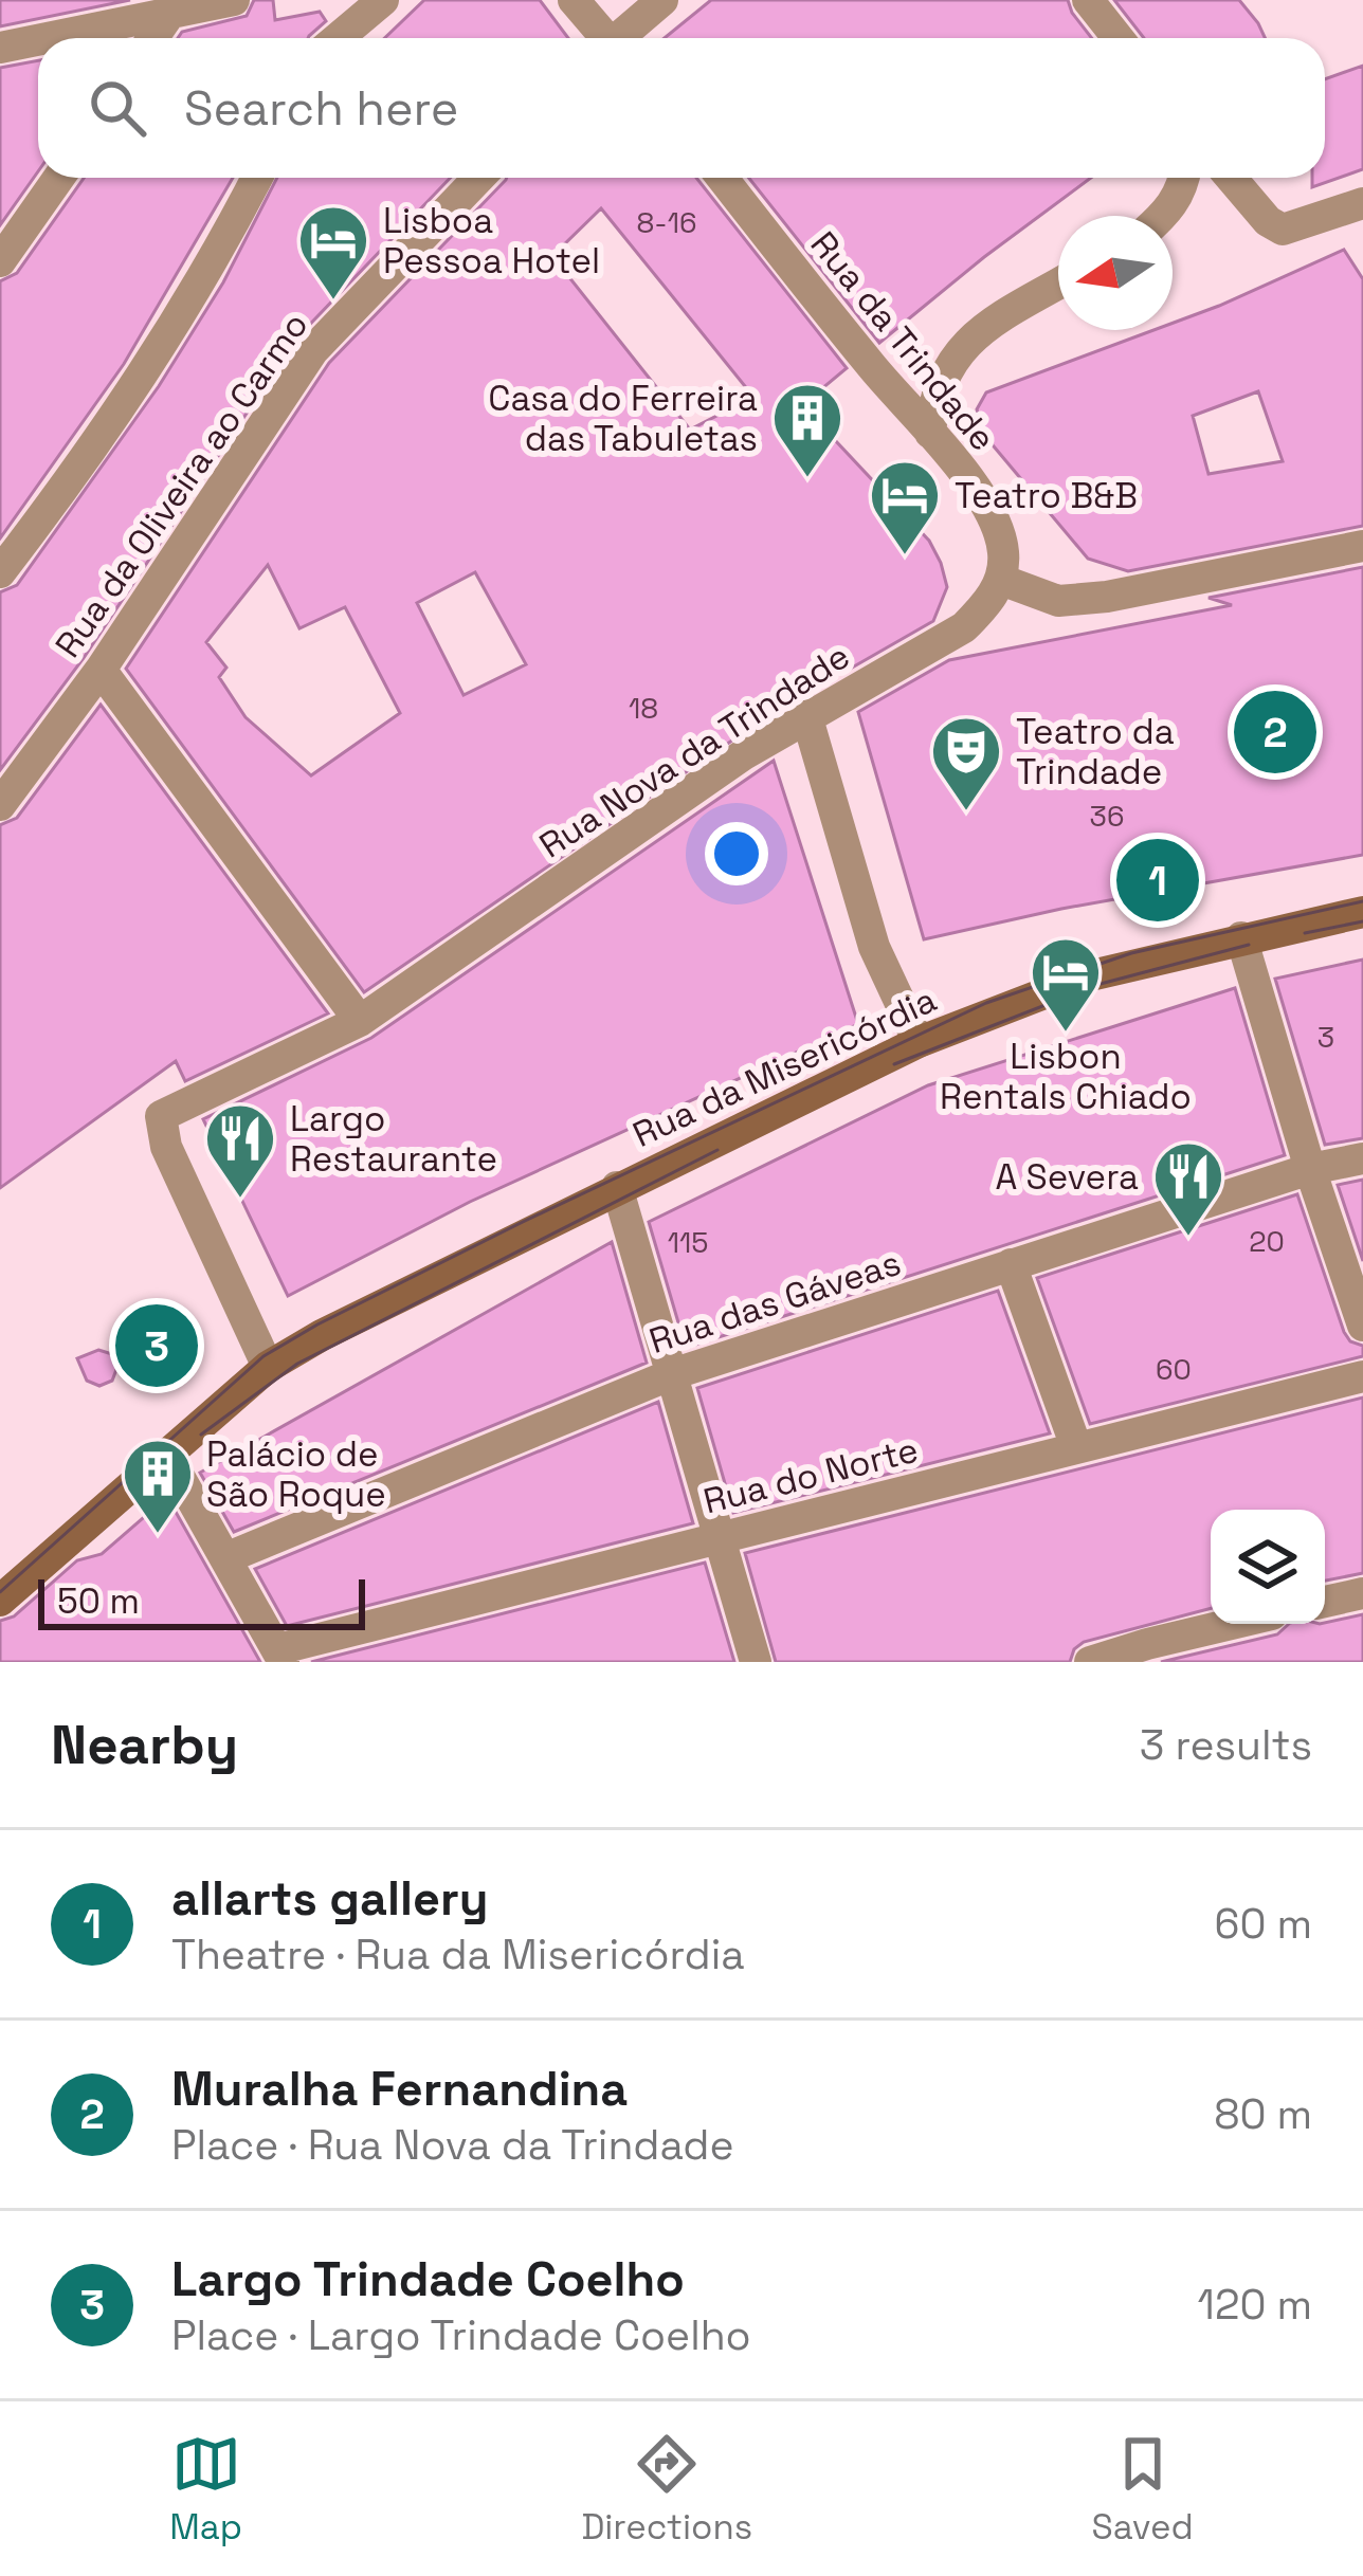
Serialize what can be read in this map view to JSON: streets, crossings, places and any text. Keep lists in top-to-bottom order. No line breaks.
{"streets":{"main road":["Rua da Misericórdia"],"street":["Rua da Trindade","Rua da Oliveira ao Carmo","Rua Nova da Trindade","Rua das Gáveas","Rua do Norte"]},"crossings":[["Rua da Trindade","Rua Nova da Trindade"],["Rua Nova da Trindade","Rua da Misericórdia"]],"places":{"hotel":["Lisboa Pessoa Hotel","Teatro B&B","Lisbon Rentals Chiado"],"building":["Casa do Ferreira das Tabuletas","Palácio de São Roque"],"theatre":["Teatro da Trindade"],"restaurant":["Largo Restaurante","A Severa"]},"house_numbers":["8-16","18","36","3","20","115","60"],"scale_bar":"50 m","north":"left","page":{"search":"Search here","pins":["2","1","3"],"scale":"50 m","heading":["Nearby","3 results"],"list":[{"mark":"1","name":"allarts gallery","note":"Theatre · Rua da Misericórdia","value":"60 m"},{"mark":"2","name":"Muralha Fernandina","note":"Place · Rua Nova da Trindade","value":"80 m"},{"mark":"3","name":"Largo Trindade Coelho","note":"Place · Largo Trindade Coelho","value":"120 m"}],"nav":["Map","Directions","Saved"]}}
